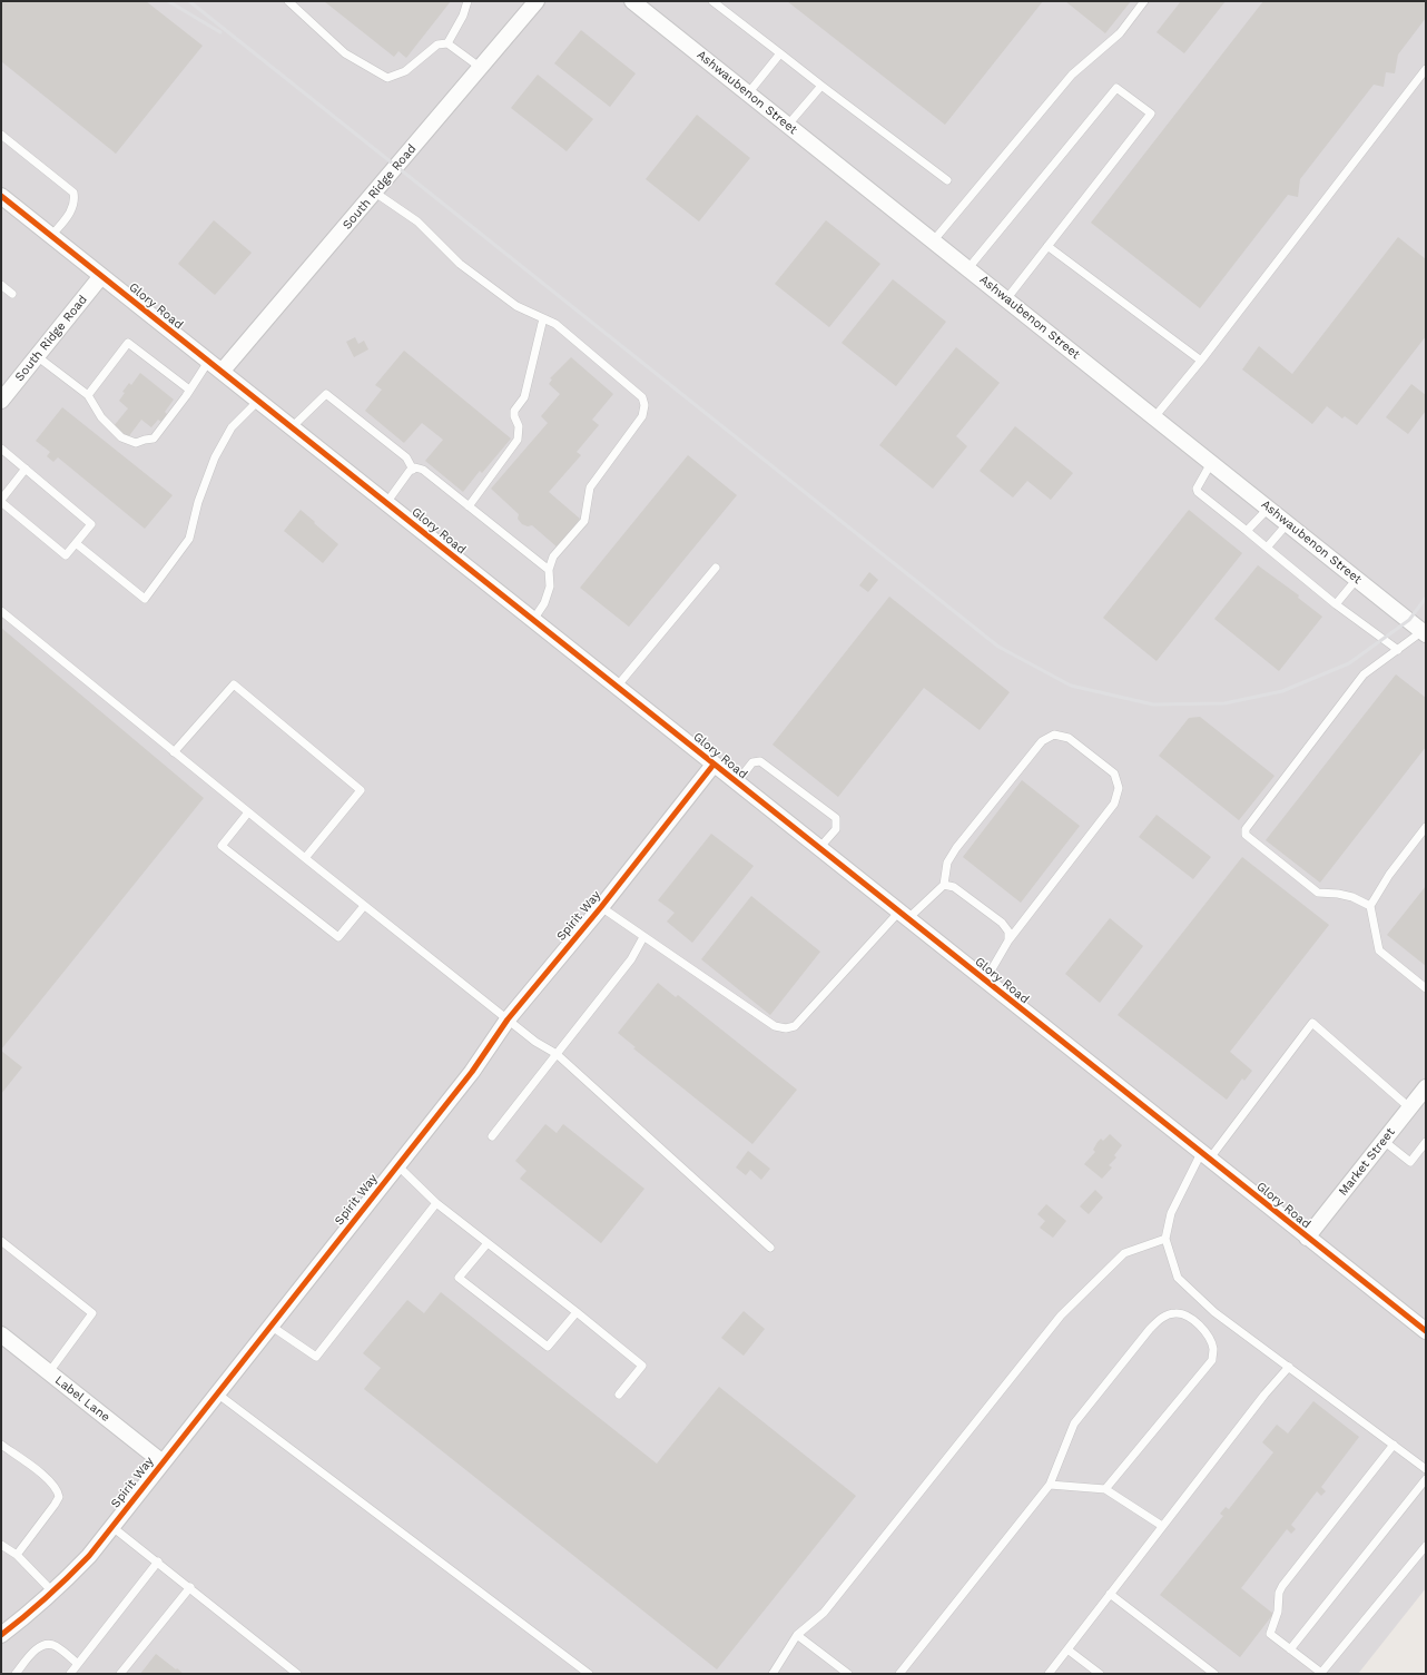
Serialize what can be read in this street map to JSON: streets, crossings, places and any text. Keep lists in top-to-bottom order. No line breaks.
{"streets":{"street":["Ashwaubenon Street","South Ridge Road","Glory Road","Spirit Way","Market Street","Label Lane"]},"crossings":[["South Ridge Road","Glory Road"],["Glory Road","Spirit Way"],["Glory Road","Market Street"],["Spirit Way","Label Lane"]]}
